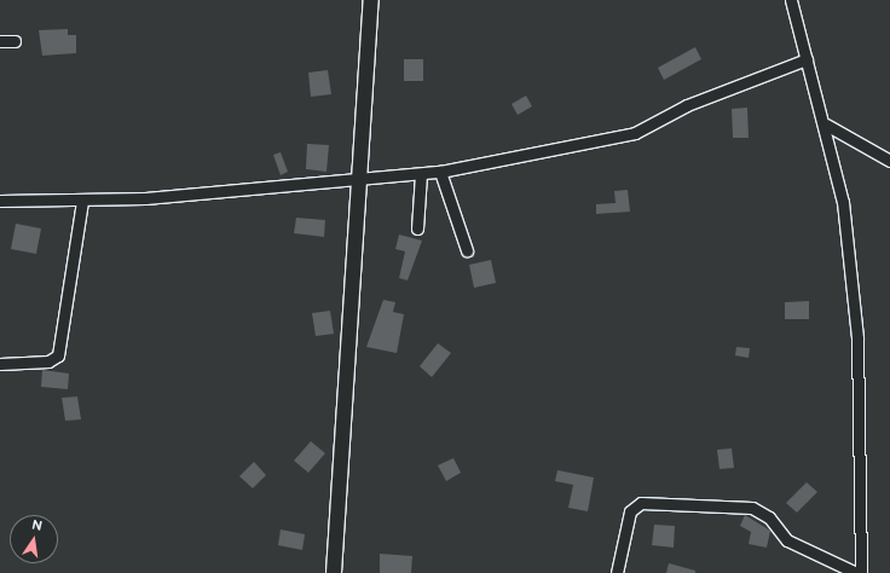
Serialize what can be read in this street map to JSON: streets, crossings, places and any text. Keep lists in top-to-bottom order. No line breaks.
{"north":"top"}
